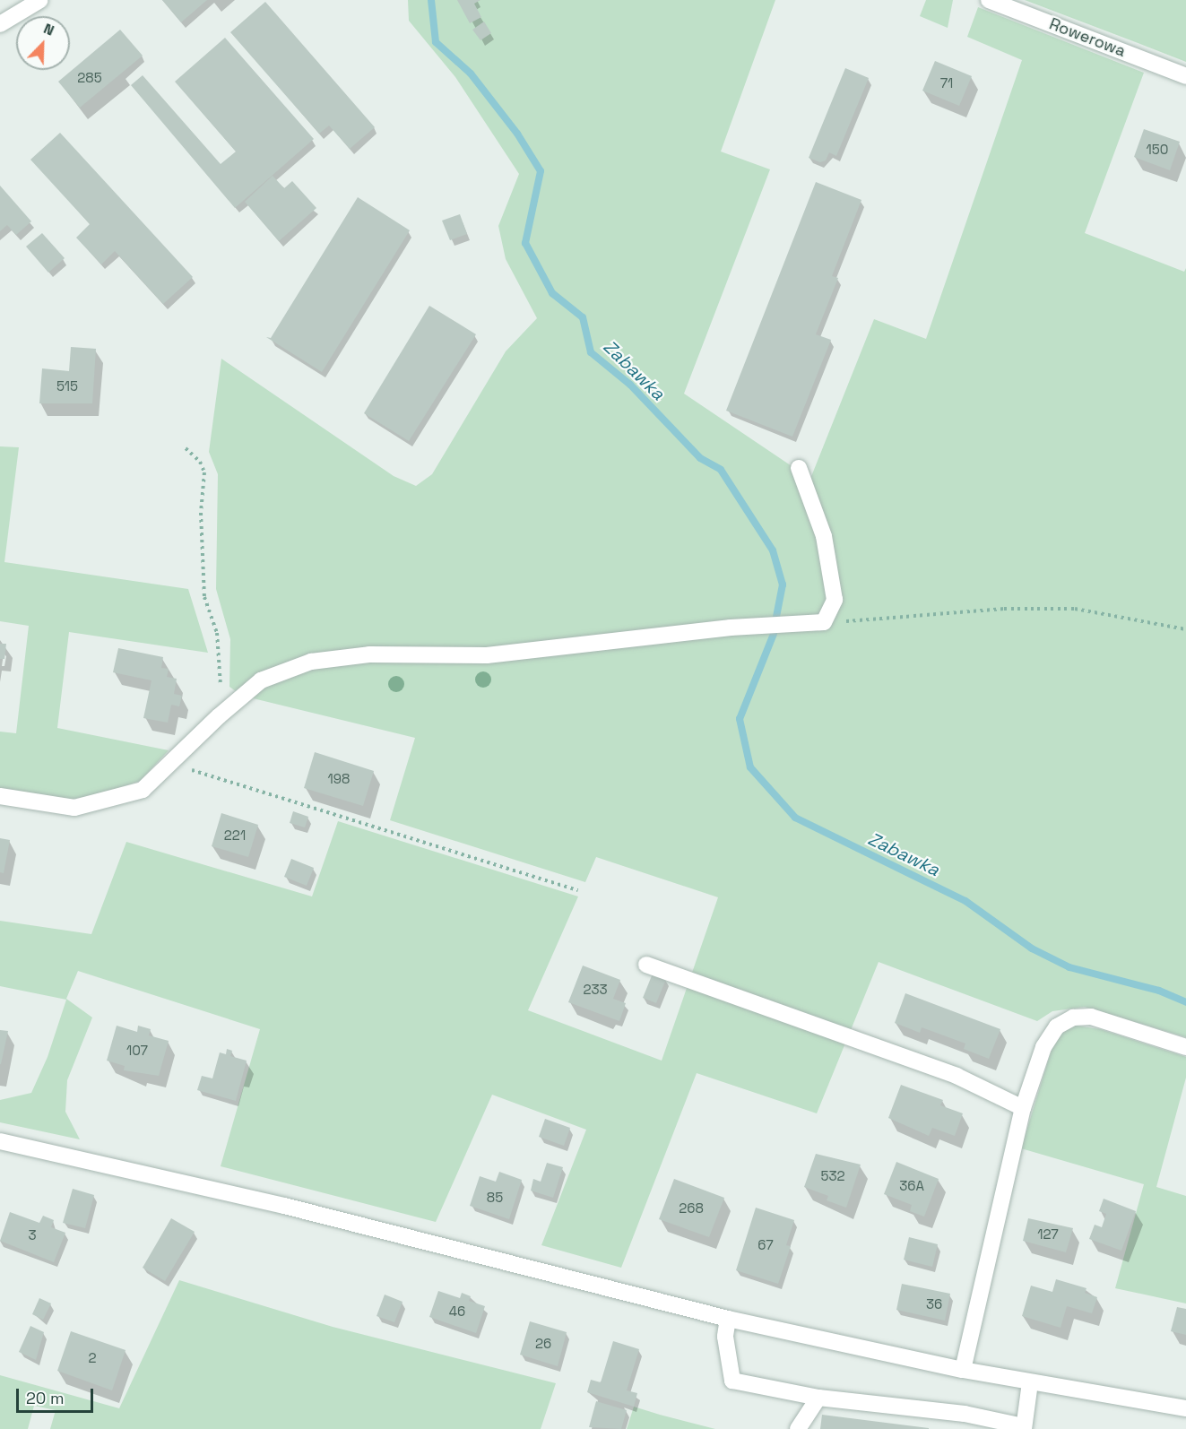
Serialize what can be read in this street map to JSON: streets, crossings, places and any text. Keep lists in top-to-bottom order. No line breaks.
{"streets":{"street":["Rowerowa"]},"water":["Zabawka"],"house_numbers":["285","71","150","515","198","221","233","107","532","36A","85","268","127","3","67","36","46","26","2"],"scale_bar":"20 m","north":"top right"}
